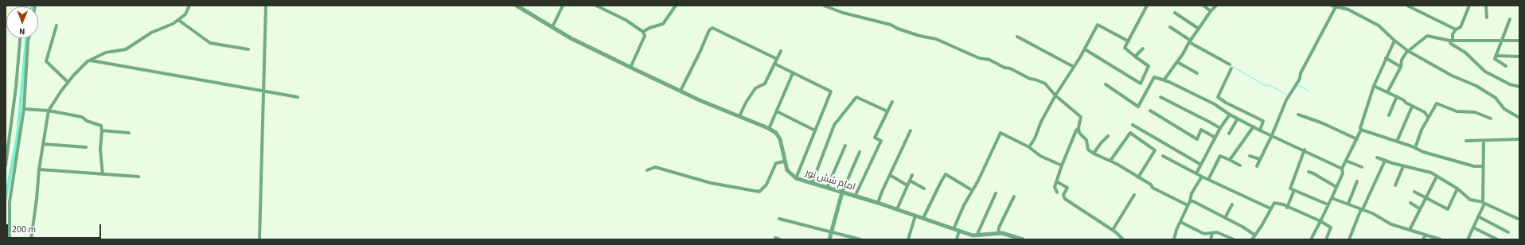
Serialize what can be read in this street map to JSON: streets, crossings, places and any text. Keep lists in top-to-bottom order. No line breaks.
{"streets":{"street":["امام شش نور"]},"scale_bar":"200 m","north":"bottom"}
